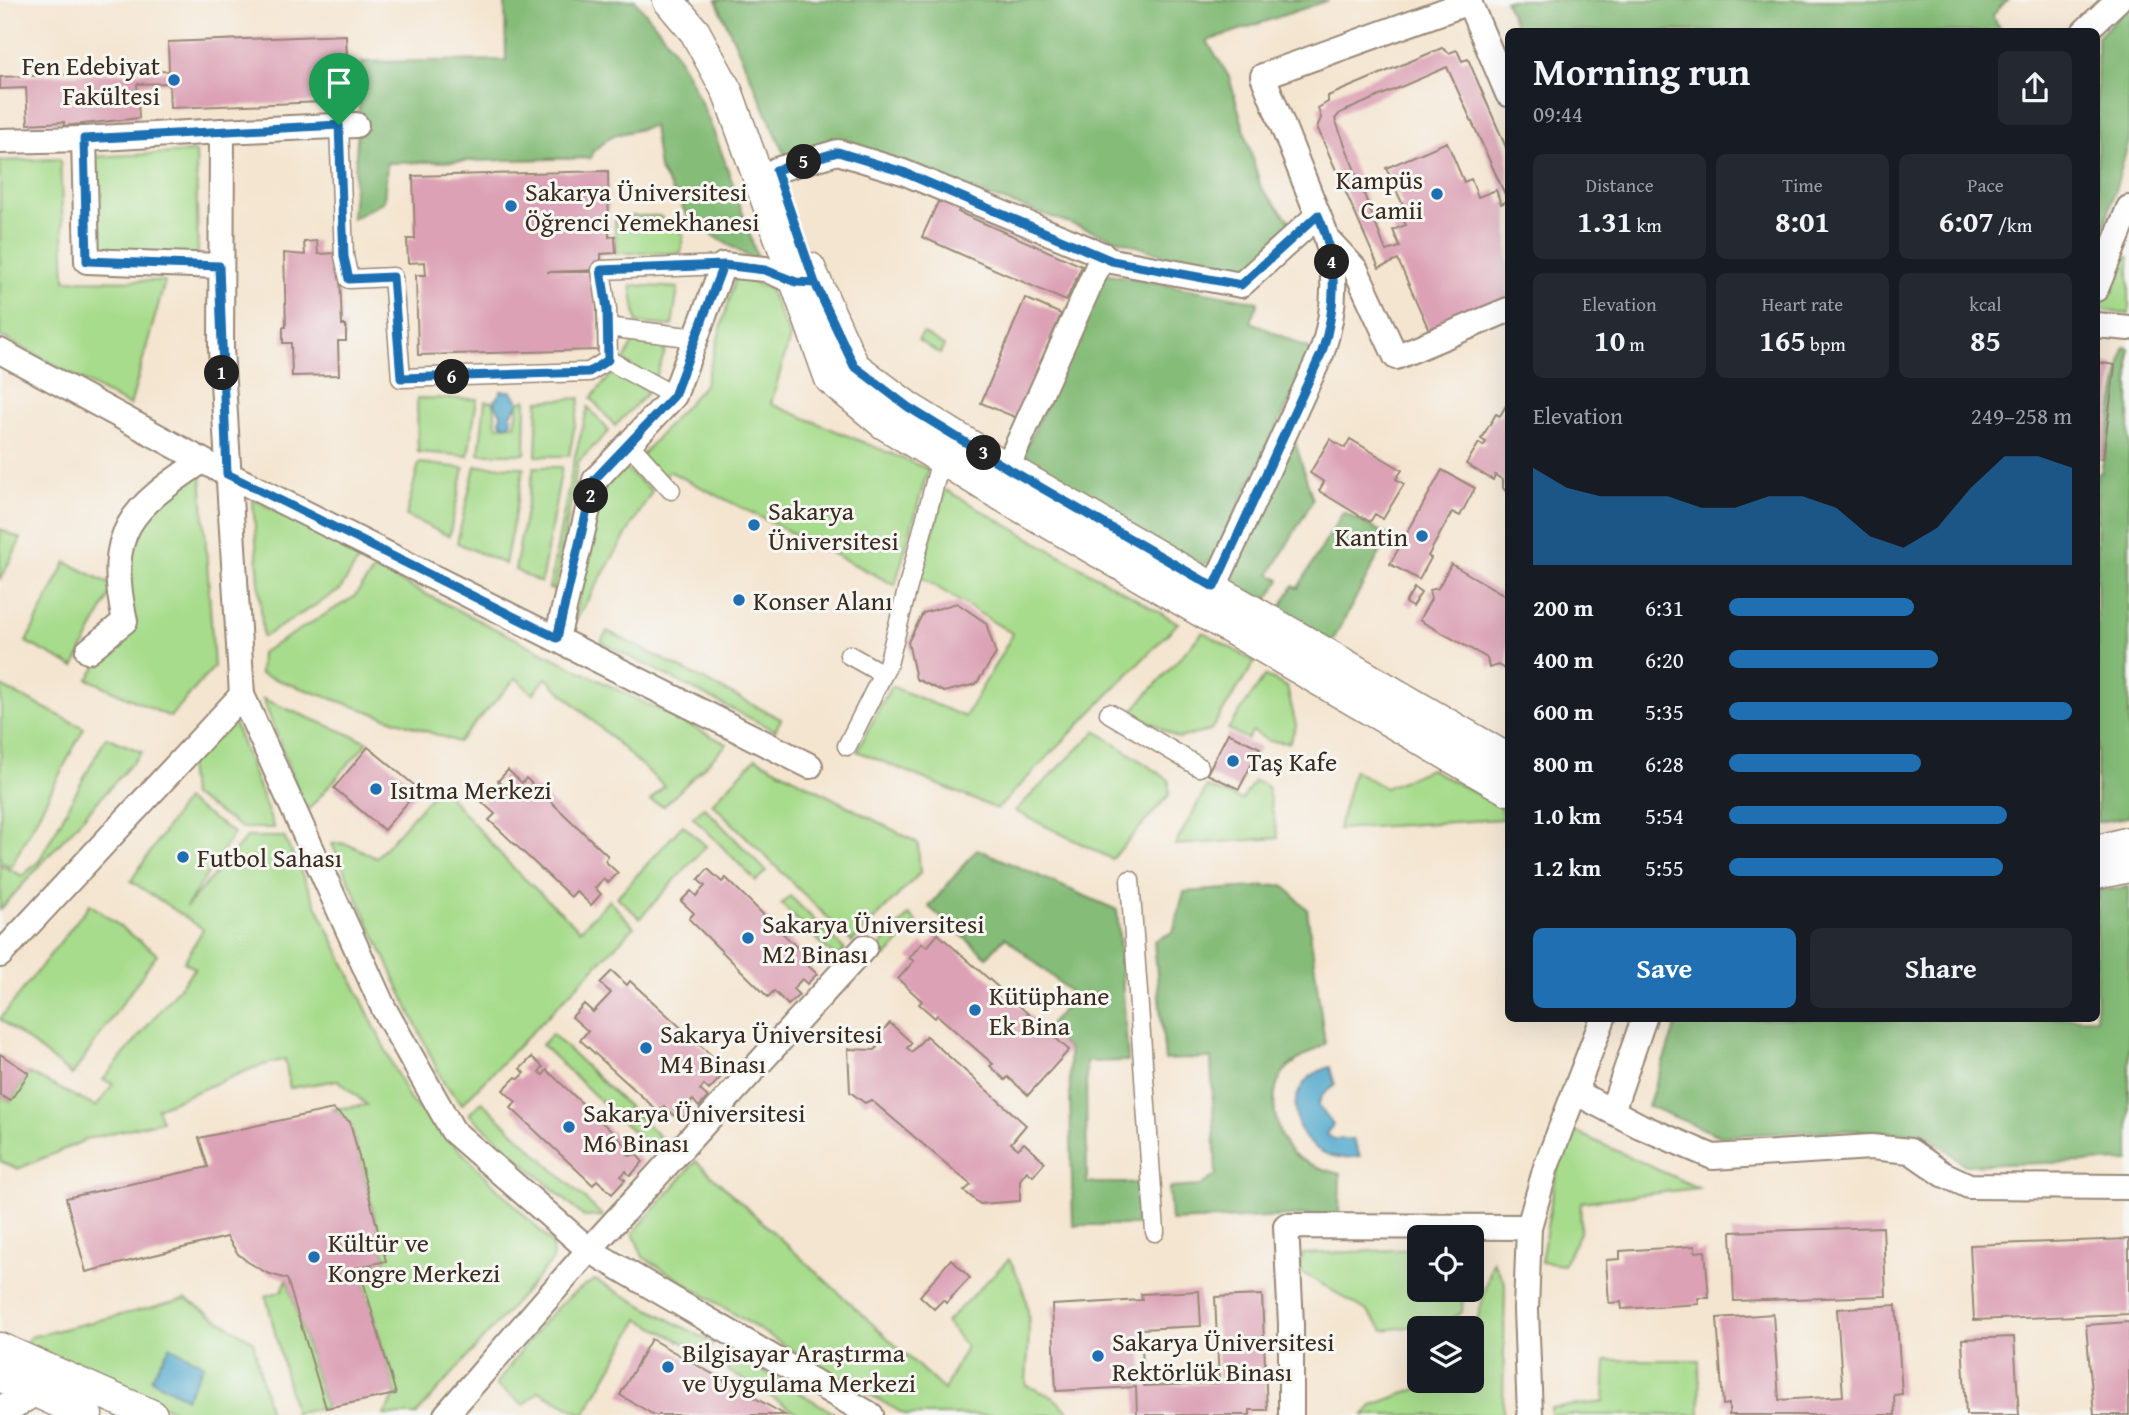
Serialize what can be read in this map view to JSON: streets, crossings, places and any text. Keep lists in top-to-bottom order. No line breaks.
{"places":["Fen Edebiyat Fakültesi","Kampüs Camii","Sakarya Üniversitesi Öğrenci Yemekhanesi","Sakarya Üniversitesi","Kantin","Konser Alanı","Taş Kafe","Isıtma Merkezi","Futbol Sahası","Sakarya Üniversitesi M2 Binası","Kütüphane Ek Bina","Sakarya Üniversitesi M4 Binası","Sakarya Üniversitesi M6 Binası","Kültür ve Kongre Merkezi","Sakarya Üniversitesi Rektörlük Binası","Bilgisayar Araştırma ve Uygulama Merkezi"],"page":{"heading":["Morning run","09:44"],"pins":["5","4","1","6","3","2"],"stats":[["Distance","1.31 km"],["Time","8:01"],["Pace","6:07 /km"],["Elevation","10 m"],["Heart rate","165 bpm"],["kcal","85"]],"chart":["Elevation","249–258 m"],"list":[{"name":"200 m","note":"6:31"},{"name":"400 m","note":"6:20"},{"name":"600 m","note":"5:35"},{"name":"800 m","note":"6:28"},{"name":"1.0 km","note":"5:54"},{"name":"1.2 km","note":"5:55"}],"buttons":["Save","Share"]}}
